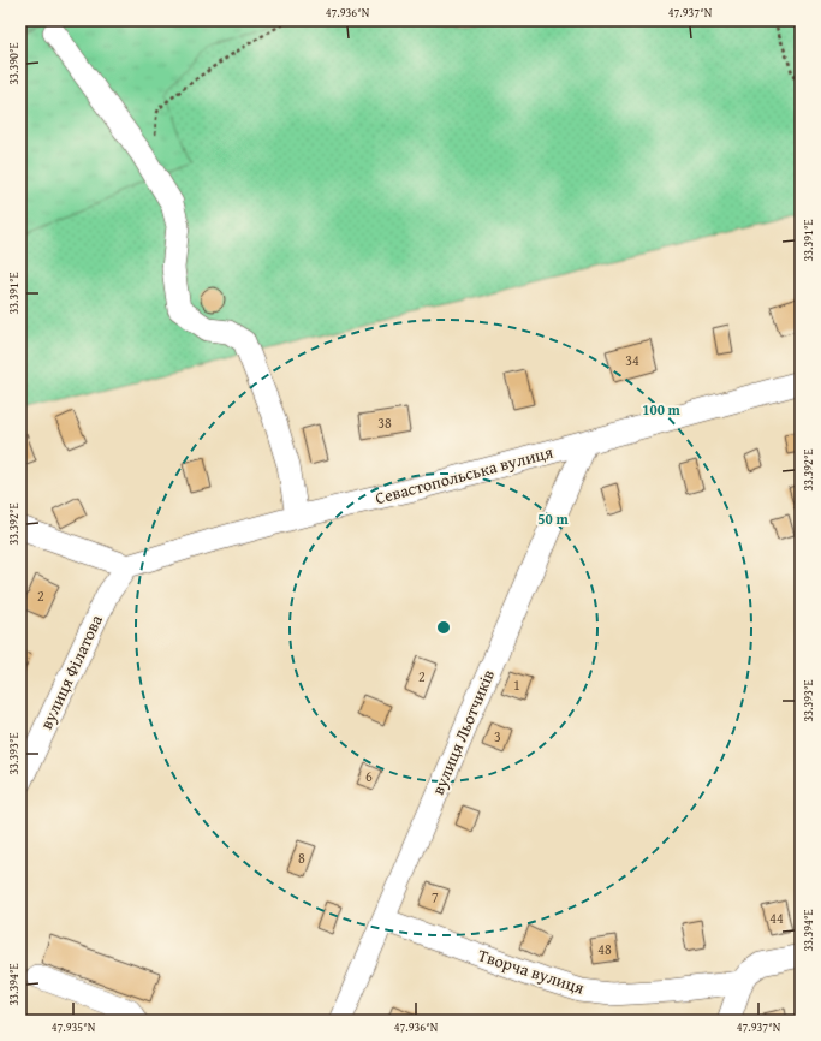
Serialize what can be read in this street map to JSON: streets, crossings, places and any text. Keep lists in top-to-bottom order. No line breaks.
{"streets":{"street":["Севастопольська вулиця","вулиця Філатова","вулиця Льотчиків","Творча вулиця"]},"crossings":[["Севастопольська вулиця","вулиця Філатова"],["Севастопольська вулиця","вулиця Льотчиків"],["вулиця Льотчиків","Творча вулиця"]],"house_numbers":["34","38","2","2","1","3","6","8","7","44","48"],"coordinates":["47.936°N","47.937°N","33.390°E","33.391°E","33.392°E","33.393°E","33.394°E","47.935°N"],"rings":["100 m","50 m"]}
